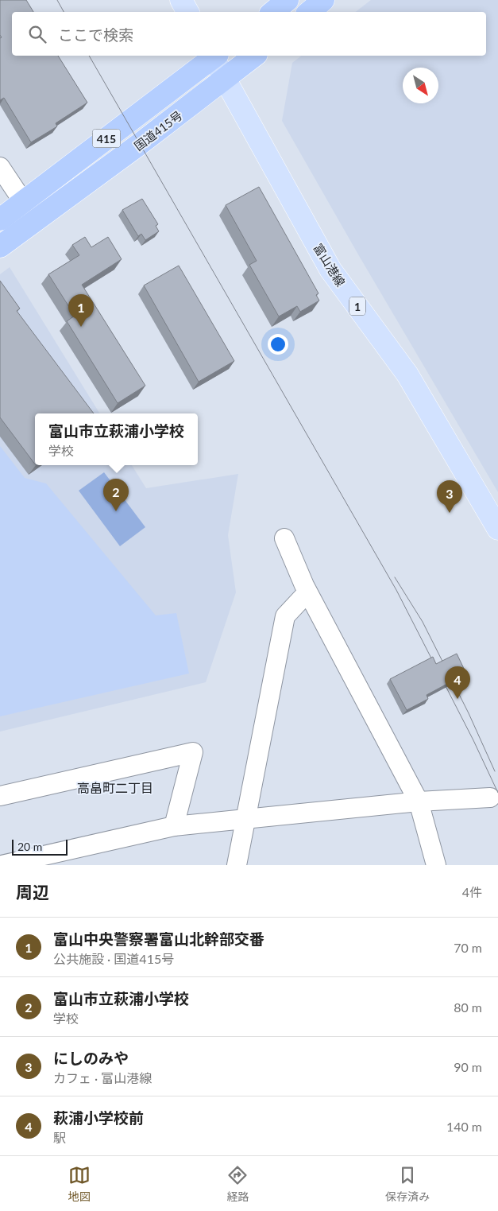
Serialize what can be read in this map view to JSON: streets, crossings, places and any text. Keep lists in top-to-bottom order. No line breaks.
{"streets":{"highway":["国道415号","415"],"main road":["富山港線","1"]},"crossings":[["国道415号","富山港線"]],"districts":["高畠町二丁目"],"scale_bar":"20 m","north":"bottom right","page":{"search":"ここで検索","pins":["1","2","3","4"],"popup":["富山市立萩浦小学校","学校"],"scale":"20 m","heading":["周辺","4件"],"list":[{"mark":"1","name":"富山中央警察署富山北幹部交番","note":"公共施設 · 国道415号","value":"70 m"},{"mark":"2","name":"富山市立萩浦小学校","note":"学校","value":"80 m"},{"mark":"3","name":"にしのみや","note":"カフェ · 富山港線","value":"90 m"},{"mark":"4","name":"萩浦小学校前","note":"駅","value":"140 m"}],"nav":["地図","経路","保存済み"]}}
